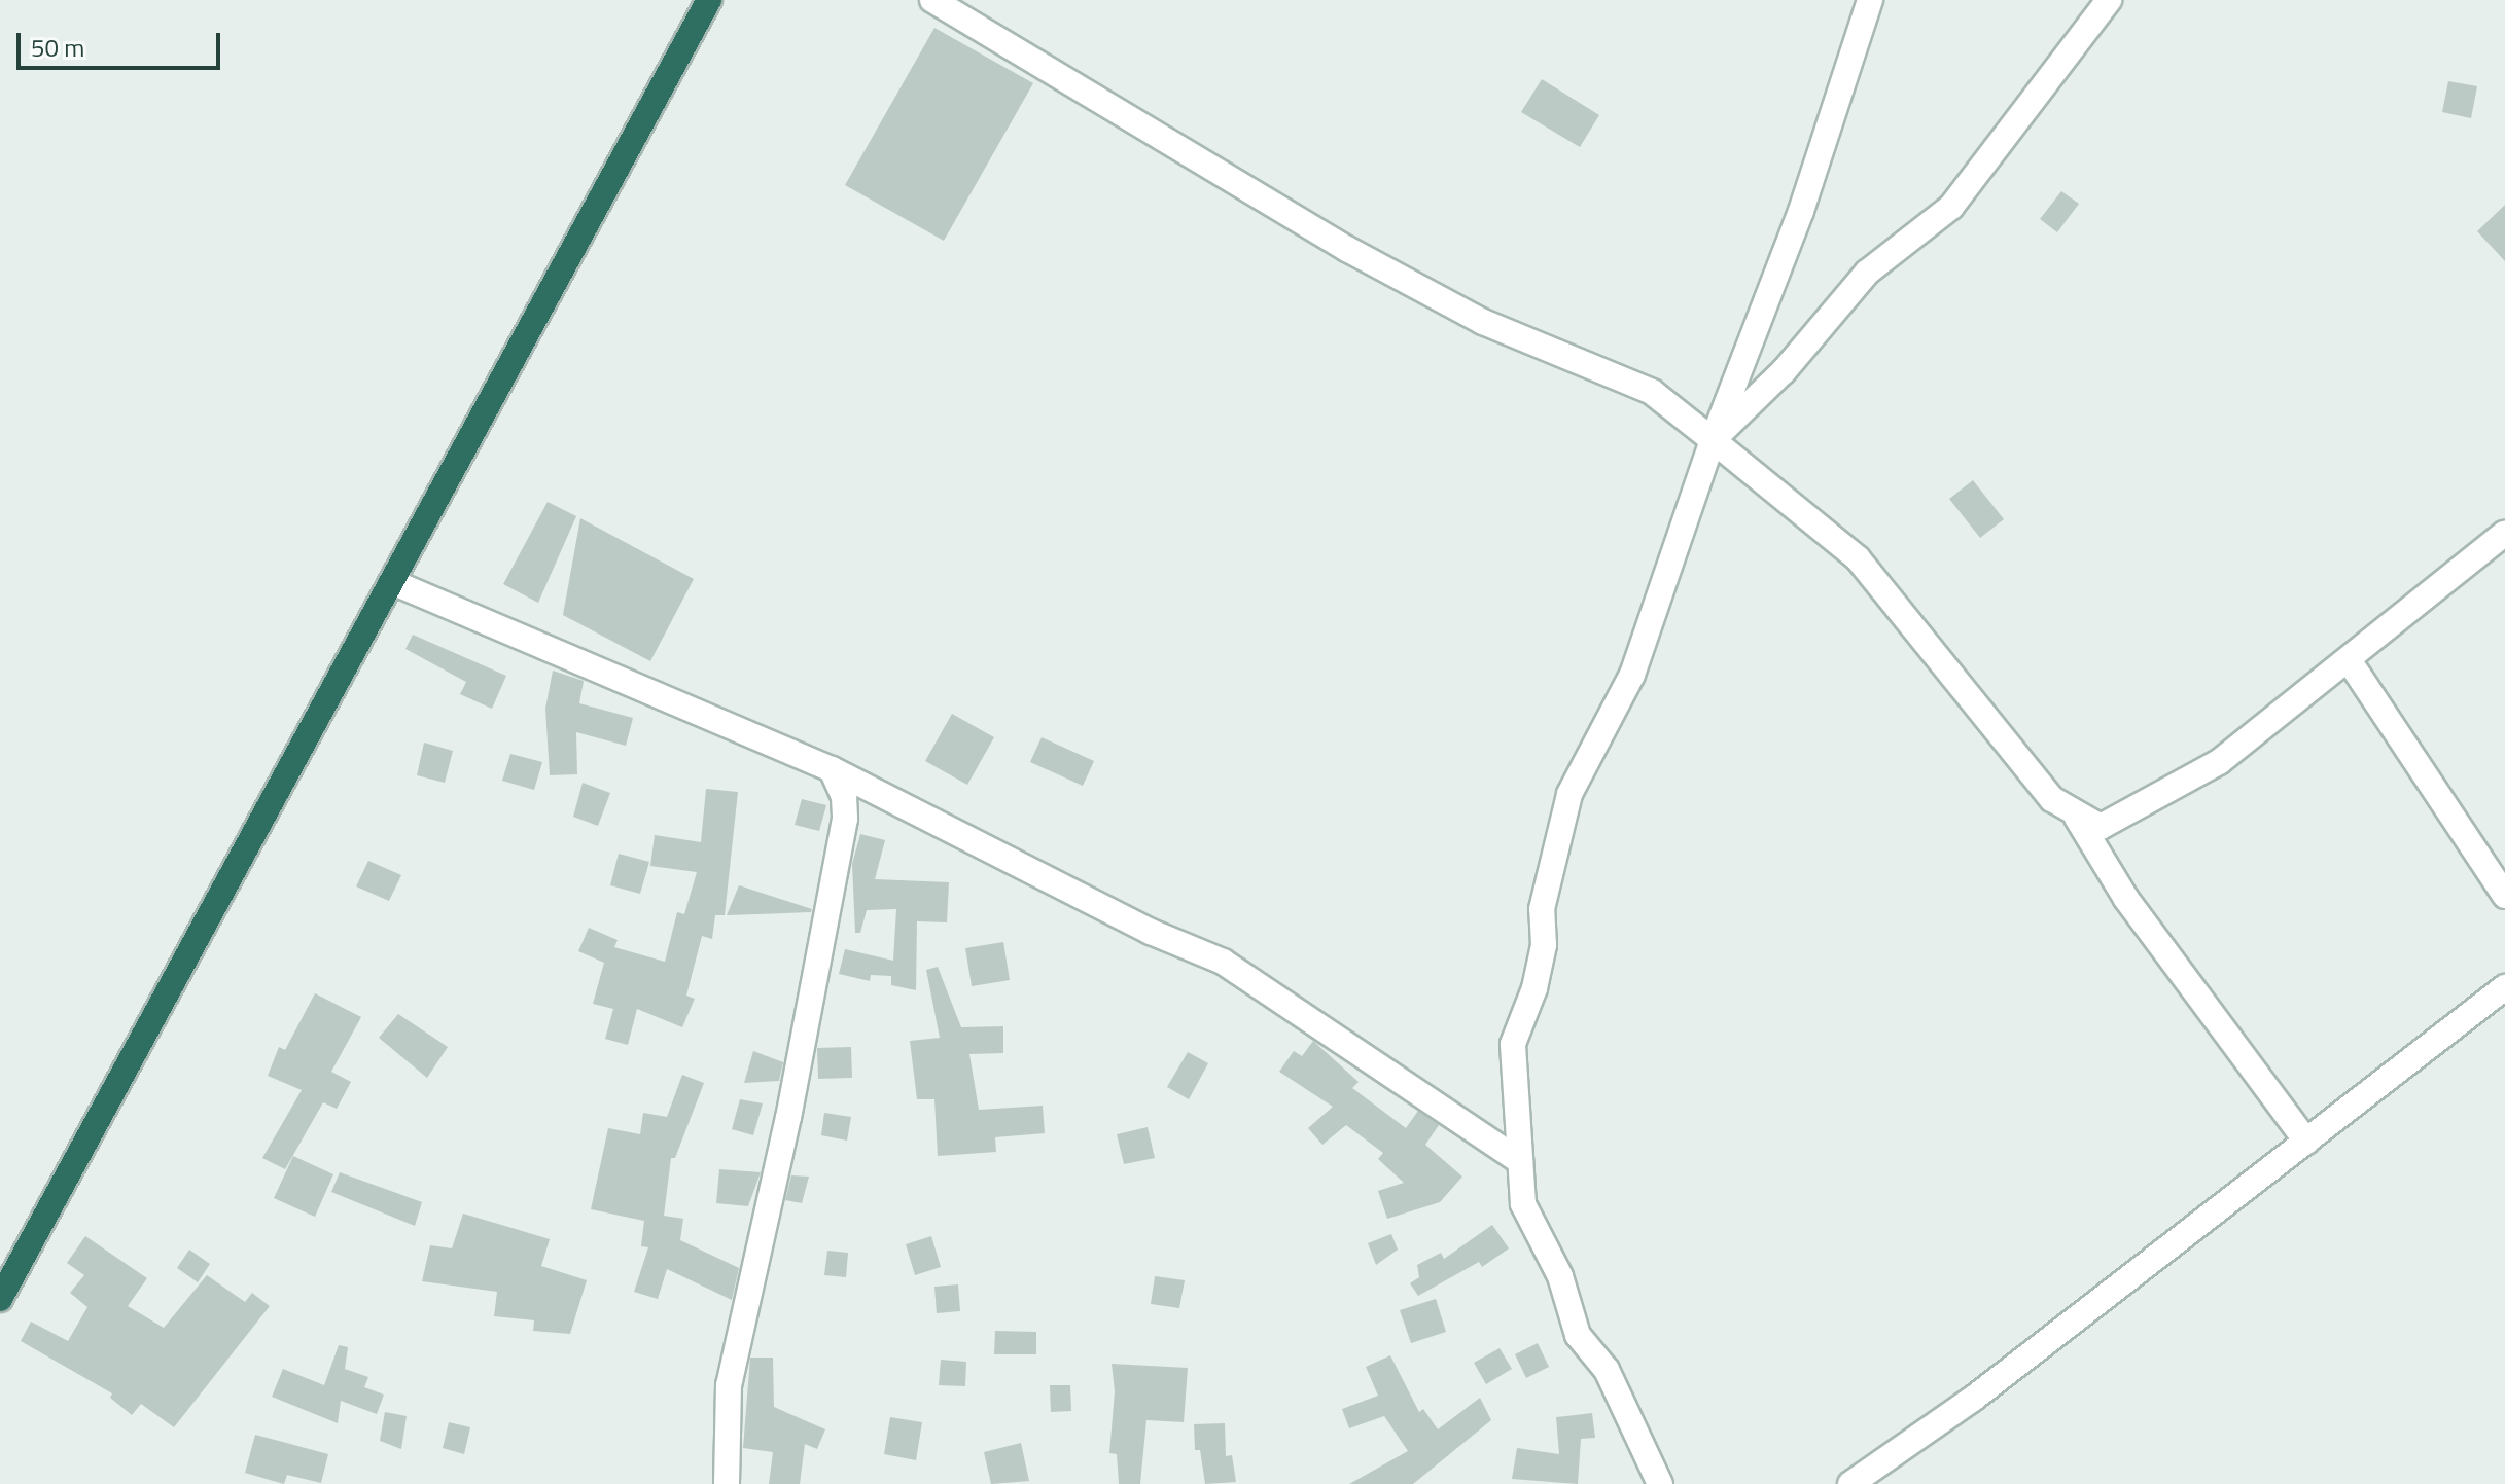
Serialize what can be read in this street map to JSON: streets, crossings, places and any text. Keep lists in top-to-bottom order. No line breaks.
{"scale_bar":"50 m"}
